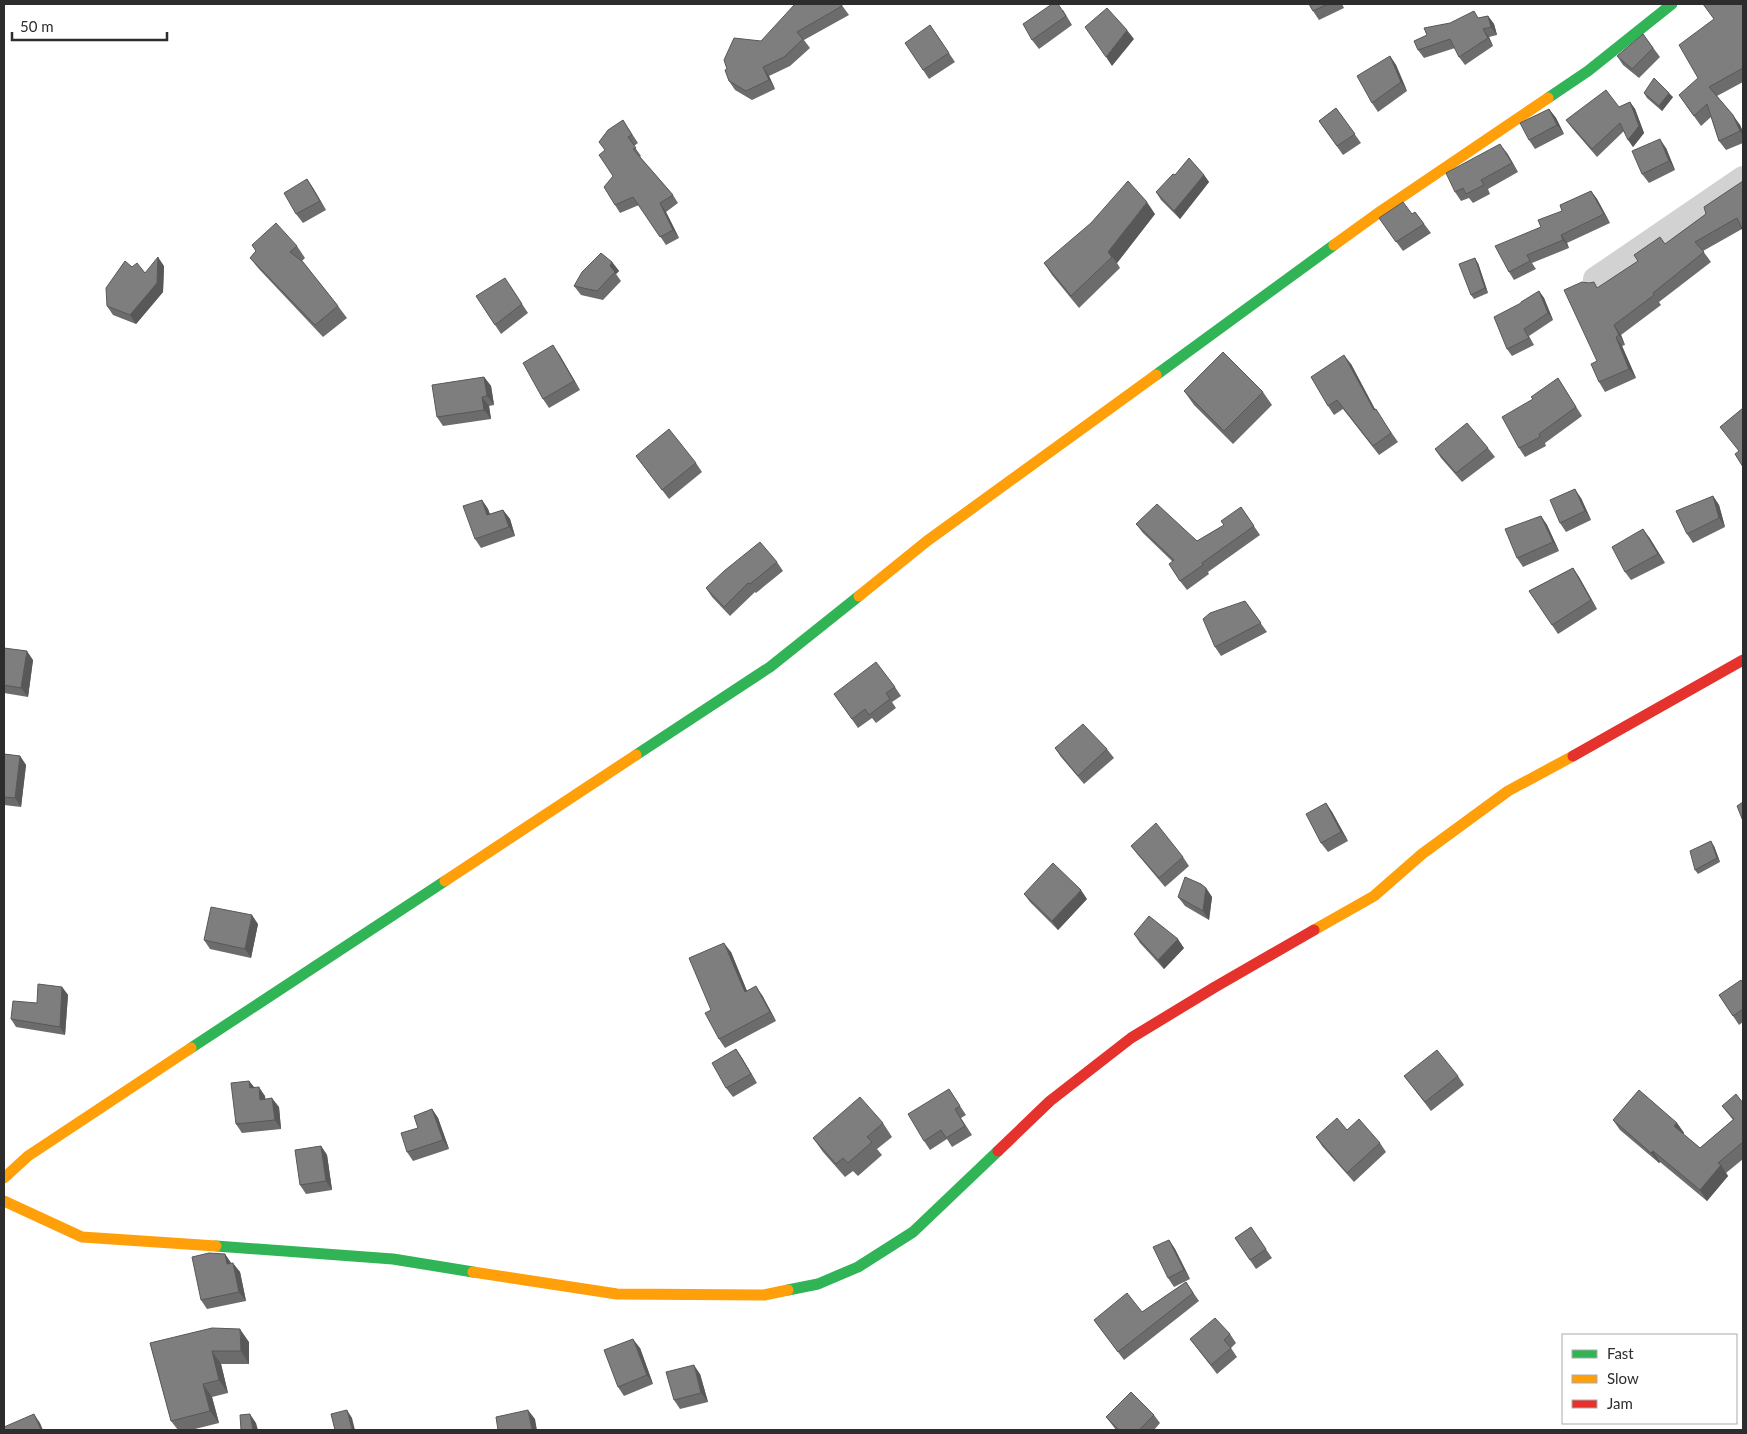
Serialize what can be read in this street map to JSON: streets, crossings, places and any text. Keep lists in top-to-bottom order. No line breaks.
{"legend":["Fast","Slow","Jam"],"scale_bar":"50 m"}
